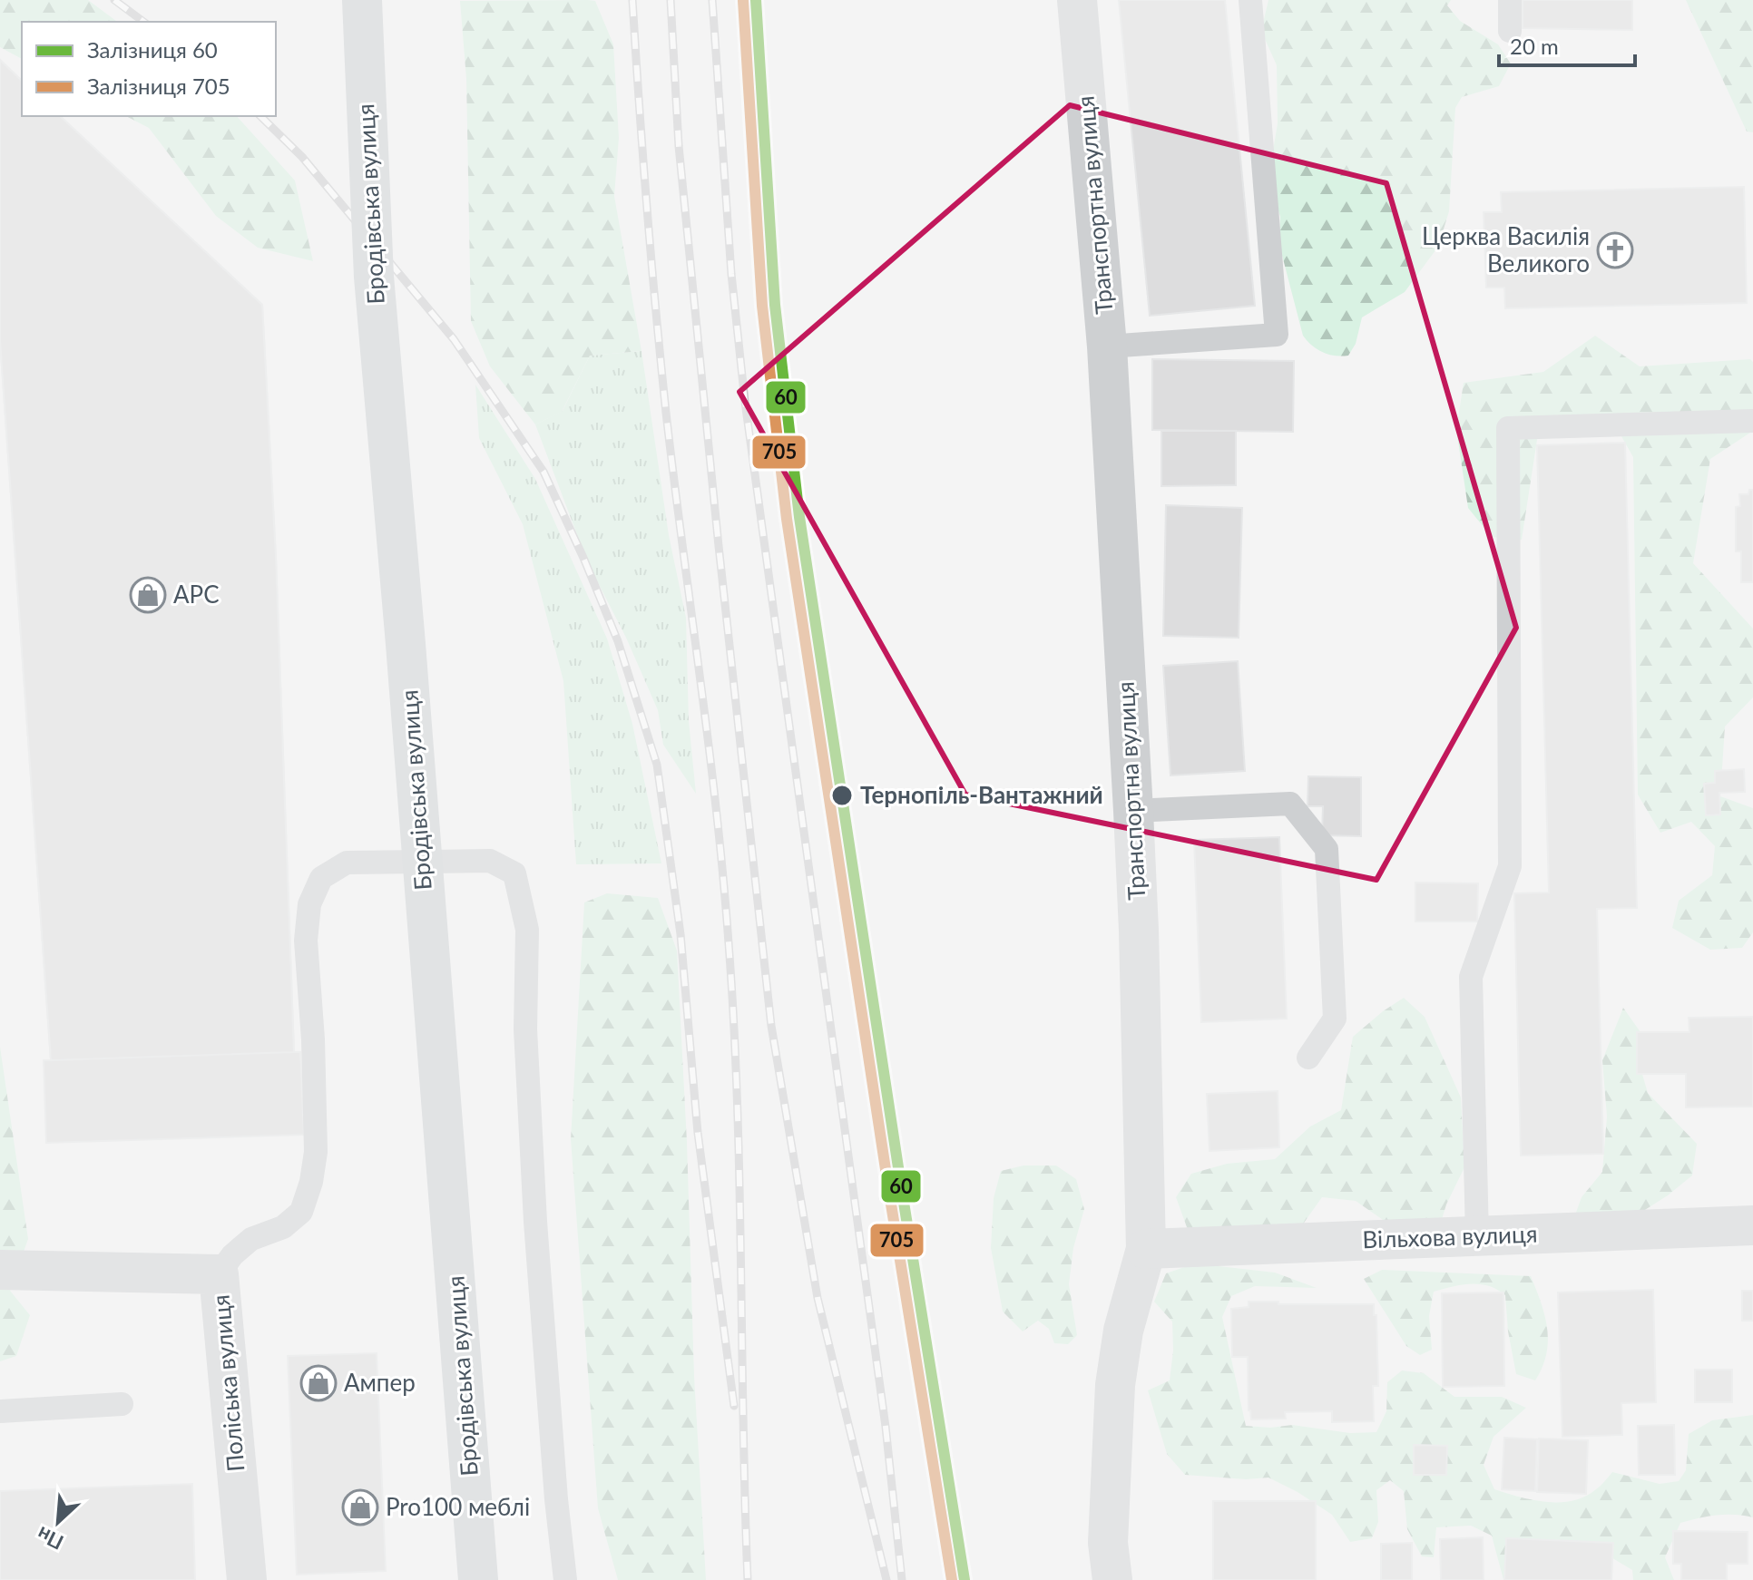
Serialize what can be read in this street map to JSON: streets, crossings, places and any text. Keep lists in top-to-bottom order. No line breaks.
{"streets":{"main road":["Бродівська вулиця"],"street":["Транспортна вулиця","Вільхова вулиця","Поліська вулиця"]},"crossings":[["Транспортна вулиця","Вільхова вулиця"]],"places":{"church":["Церква Василія Великого"],"shop":["АРС","Ампер","Pro100 меблі"],"other":["Тернопіль-Вантажний"]},"lines":["rail line 60","rail line 705"],"legend":["Залізниця 60","Залізниця 705"],"scale_bar":"20 m","north":"bottom left"}
